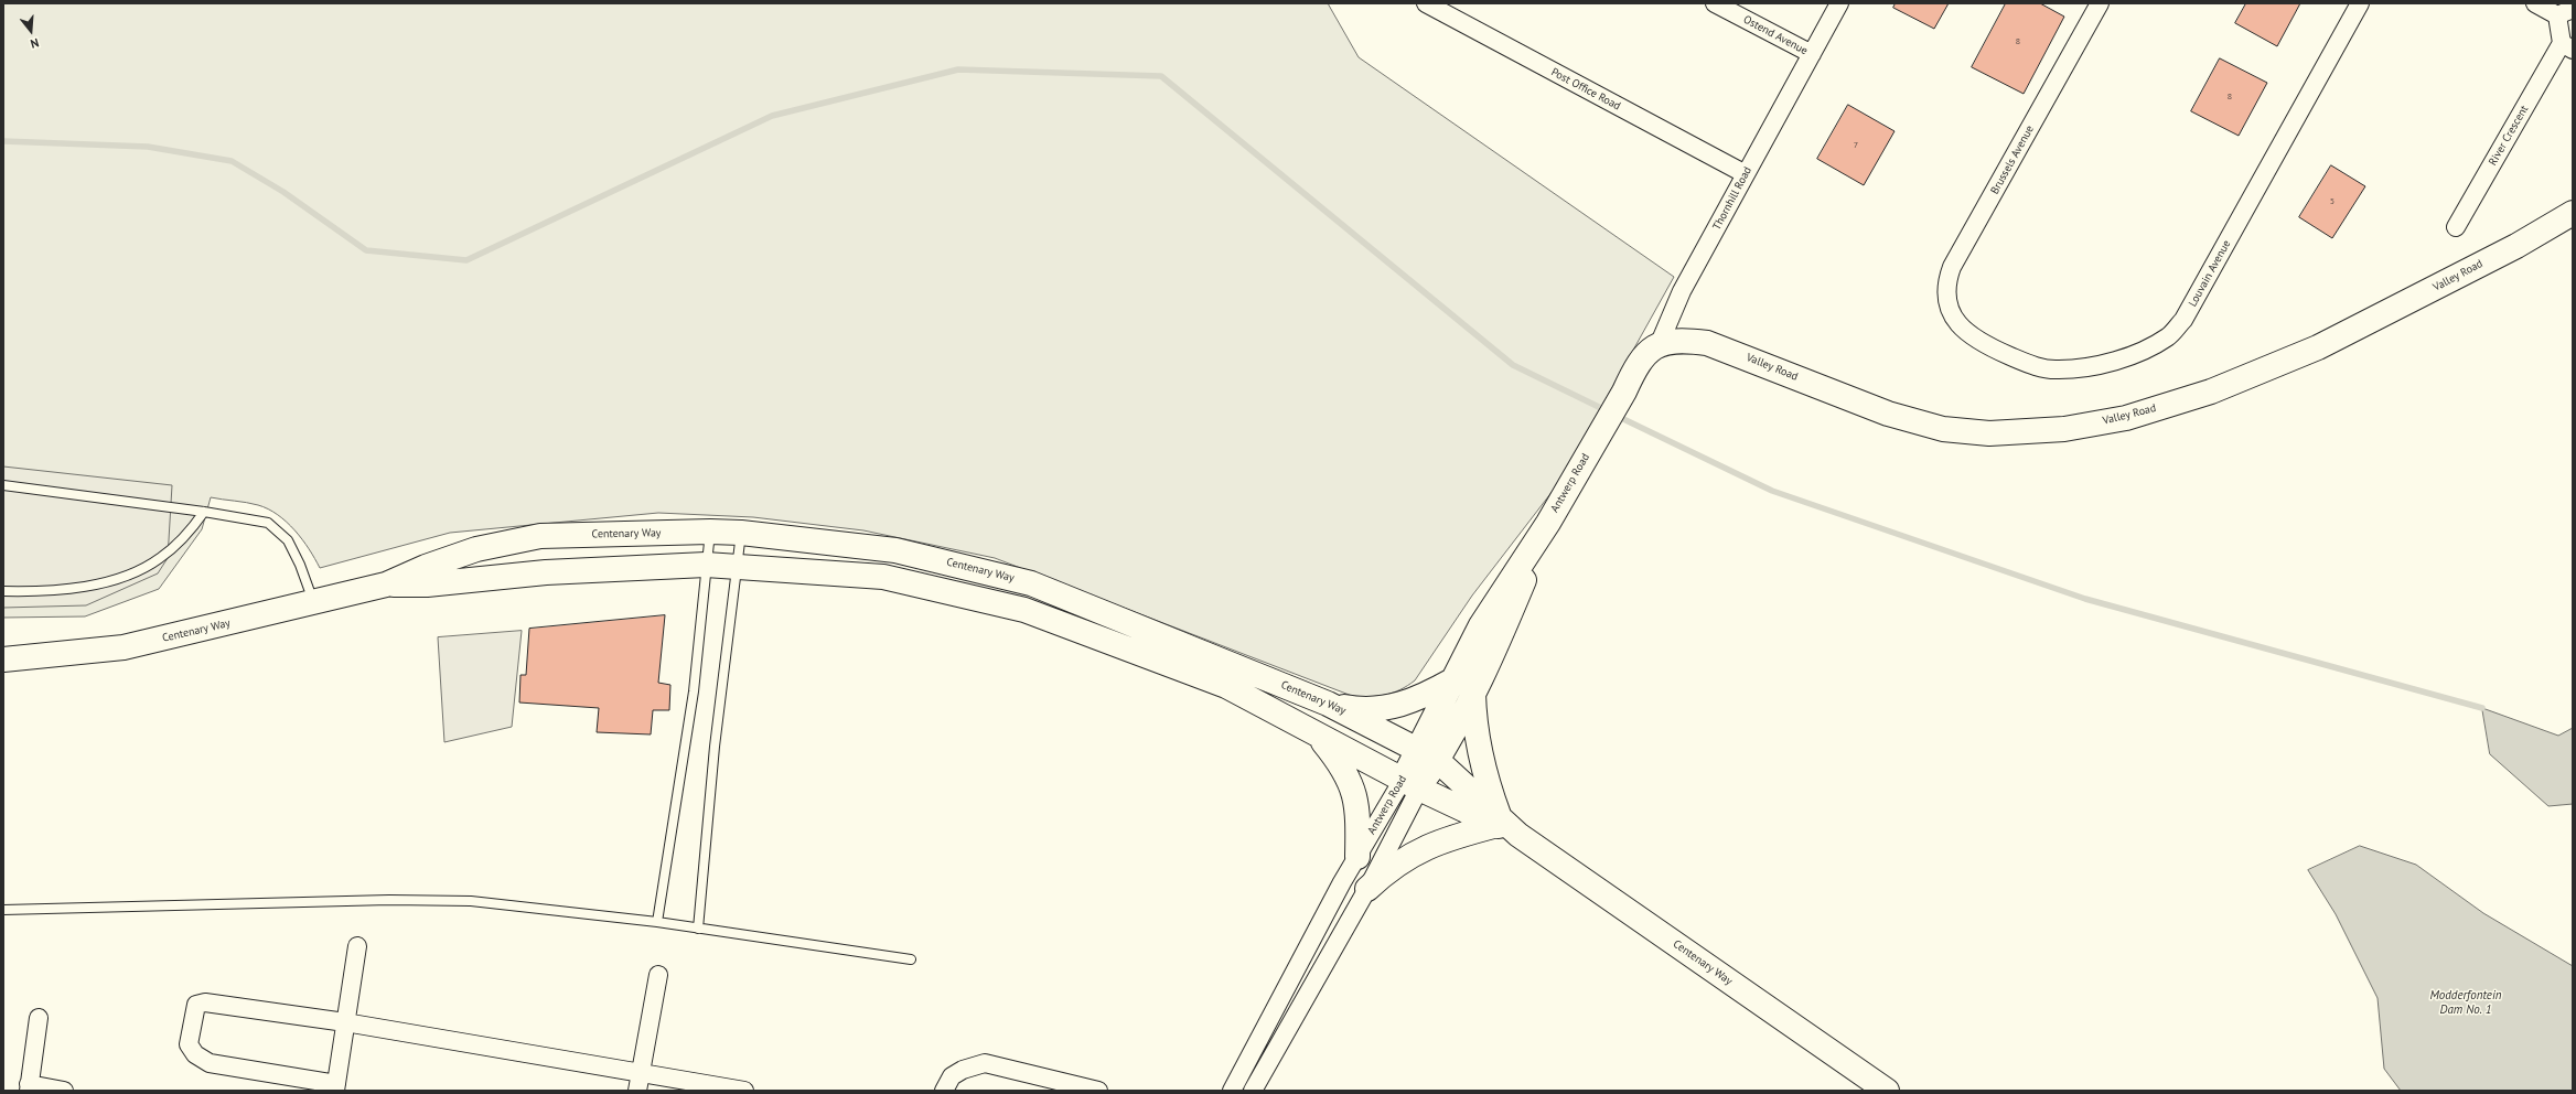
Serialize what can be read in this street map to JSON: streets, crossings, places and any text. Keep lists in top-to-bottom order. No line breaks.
{"streets":{"main road":["Valley Road","Antwerp Road","Centenary Way"],"street":["Ostend Avenue","Post Office Road","River Crescent","Brussels Avenue","Thornhill Road","Louvain Avenue"]},"crossings":[["Ostend Avenue","Thornhill Road"],["Post Office Road","Thornhill Road"],["Brussels Avenue","Louvain Avenue"],["Thornhill Road","Valley Road"],["Thornhill Road","Antwerp Road"],["Valley Road","Antwerp Road"],["Antwerp Road","Centenary Way"]],"water":["Modderfontein Dam No. 1"],"house_numbers":["8","8","7","5"],"north":"bottom"}
